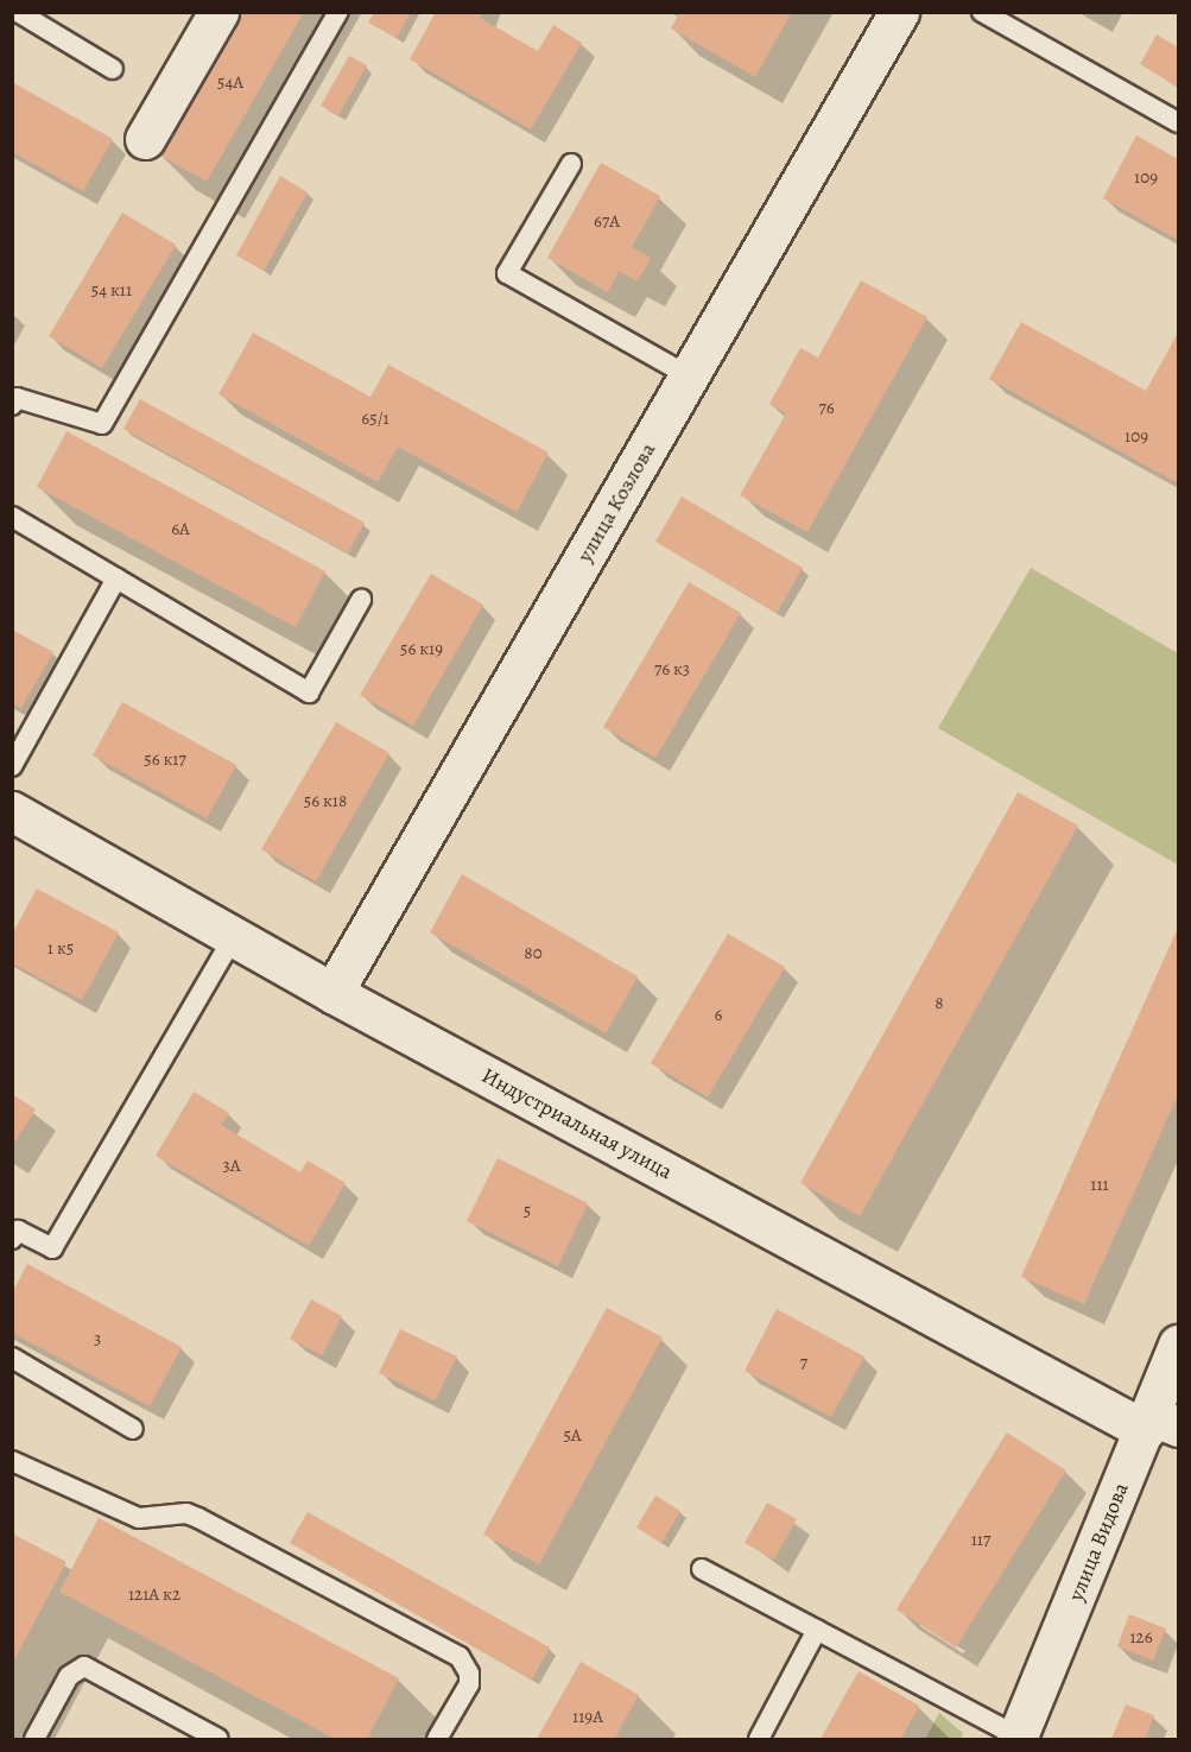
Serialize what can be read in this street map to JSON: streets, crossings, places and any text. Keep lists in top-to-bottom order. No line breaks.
{"streets":{"street":["улица Козлова","Индустриальная улица","улица Видова"]},"crossings":[["улица Козлова","Индустриальная улица"],["Индустриальная улица","улица Видова"]],"house_numbers":["54А","109","67А","54 к11","76","65/1","109","6А","56 к19","76 к3","56 к17","56 к18","1 к5","80","8","6","3А","111","5","3","7","5А","117","121А к2","126","119А"]}
